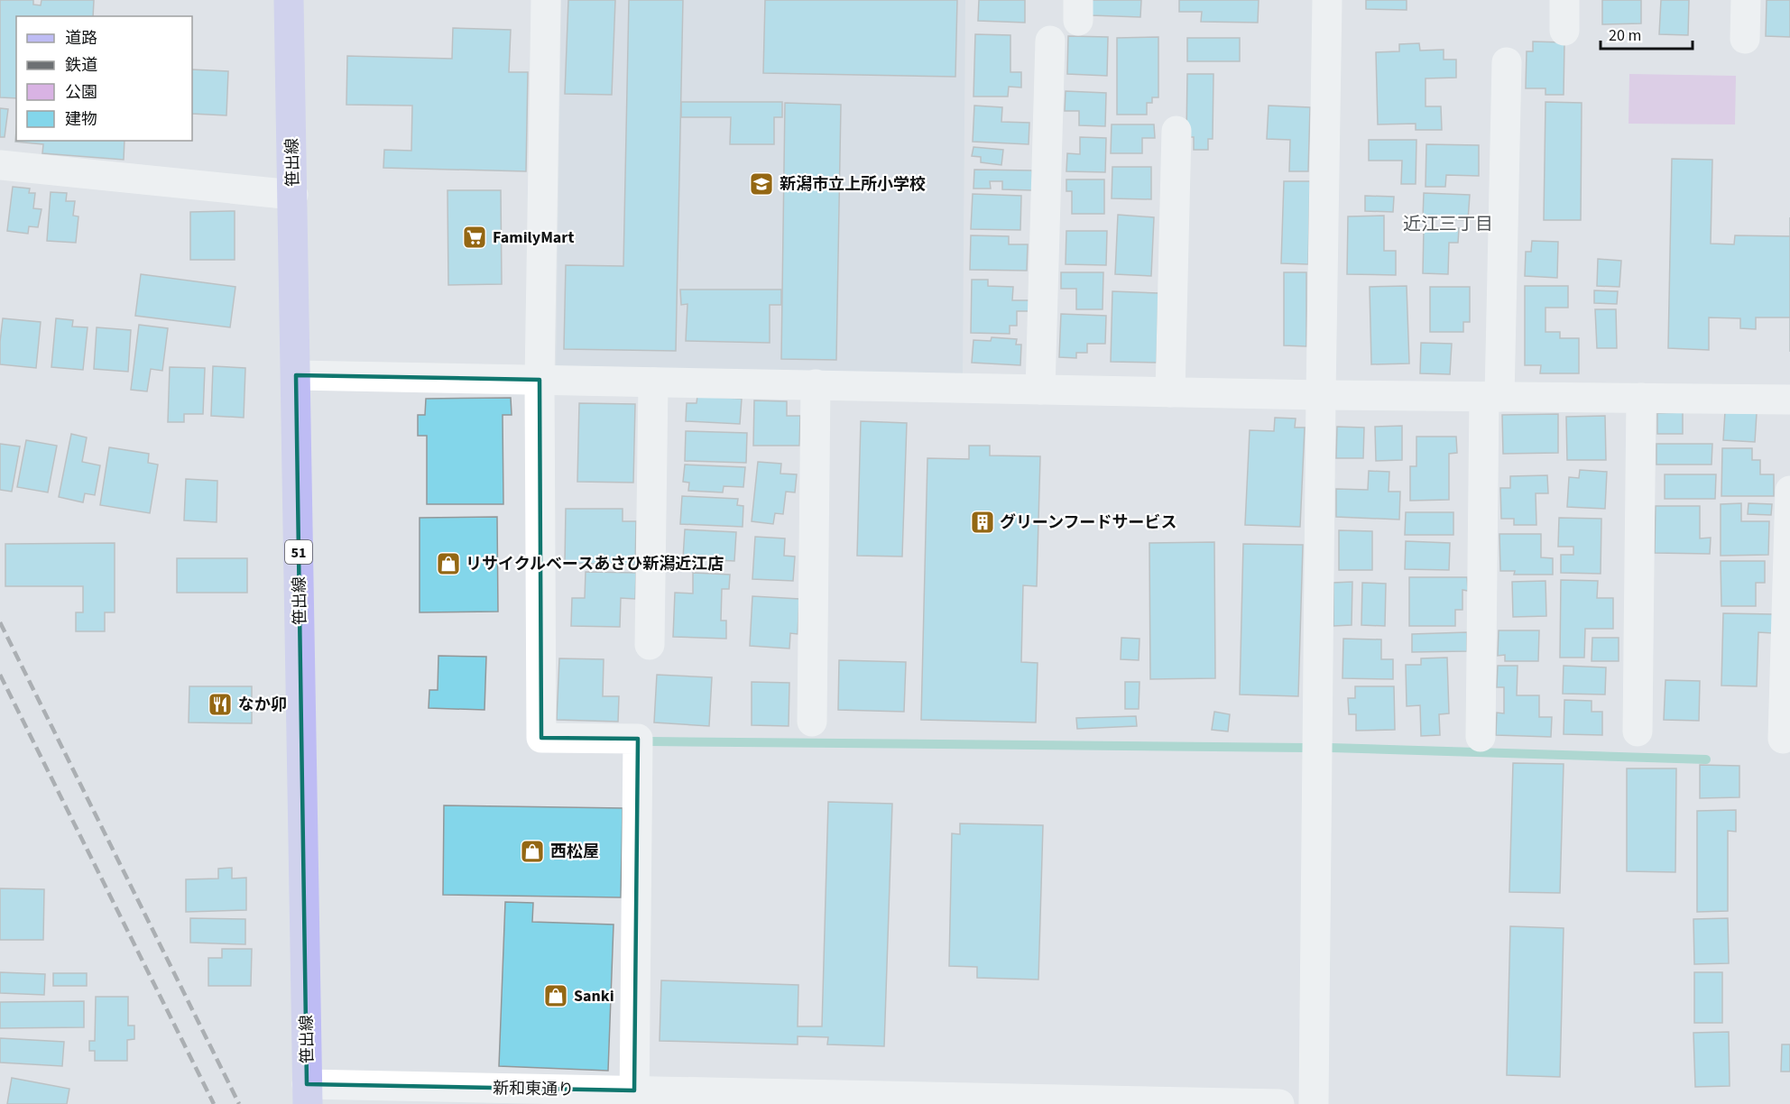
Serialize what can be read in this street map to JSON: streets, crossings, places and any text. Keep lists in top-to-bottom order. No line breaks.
{"streets":{"main road":["笹出線","51"],"street":["新和東通り"]},"crossings":[["笹出線","新和東通り"]],"districts":["近江三丁目"],"places":{"school or university":["新潟市立上所小学校"],"supermarket":["FamilyMart"],"building":["グリーンフードサービス"],"shop":["リサイクルベースあさひ新潟近江店","西松屋","Sanki"],"restaurant":["なか卯"]},"legend":["道路","鉄道","公園","建物"],"scale_bar":"20 m"}
